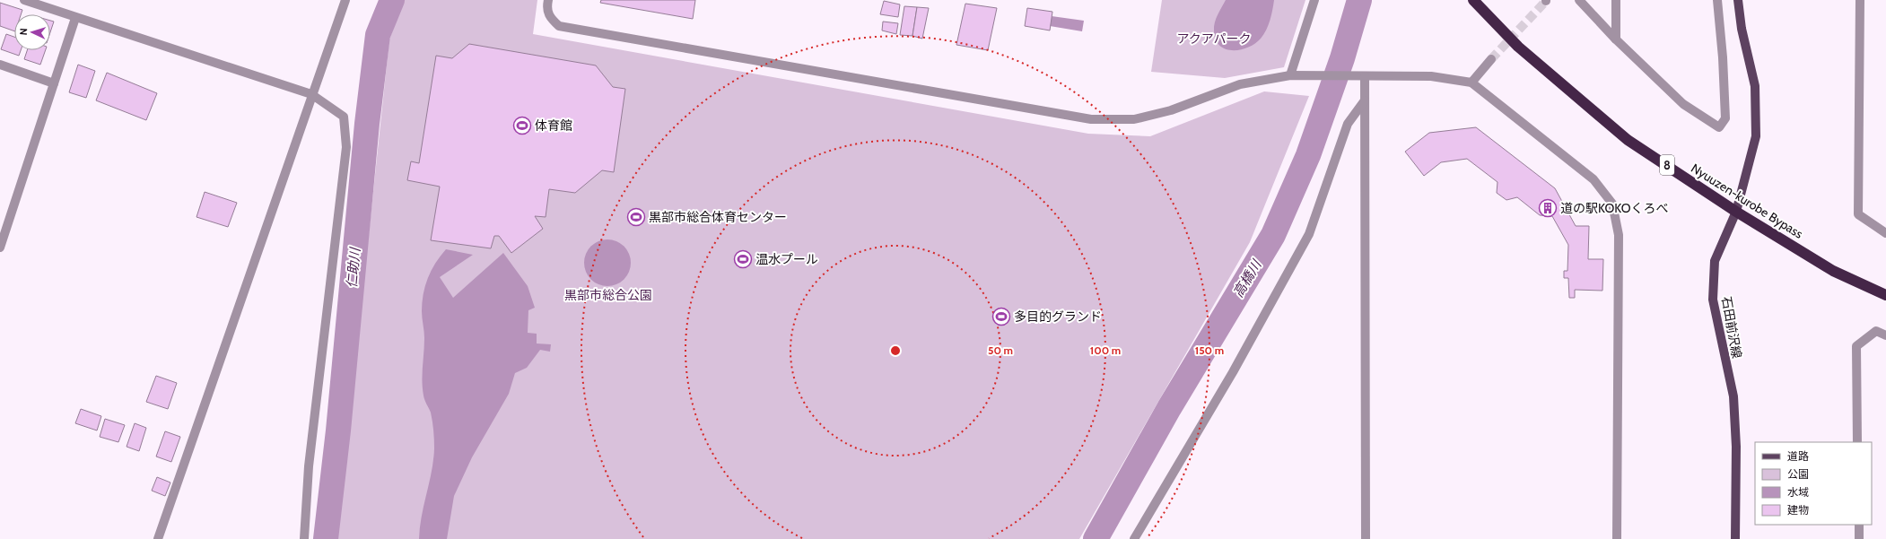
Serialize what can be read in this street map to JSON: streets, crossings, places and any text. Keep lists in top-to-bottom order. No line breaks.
{"streets":{"highway":["8","Nyuuzen-kurobe Bypass"],"main road":["石田前沢線"]},"crossings":[["Nyuuzen-kurobe Bypass","石田前沢線"]],"water":["仁助川","高橋川"],"parks":["アクアパーク","黒部市総合公園"],"places":{"sports":["体育館","黒部市総合体育センター","温水プール","多目的グランド"],"building":["道の駅KOKOくろべ"]},"legend":["道路","公園","水域","建物"],"north":"left","rings":["50 m","100 m","150 m"]}
